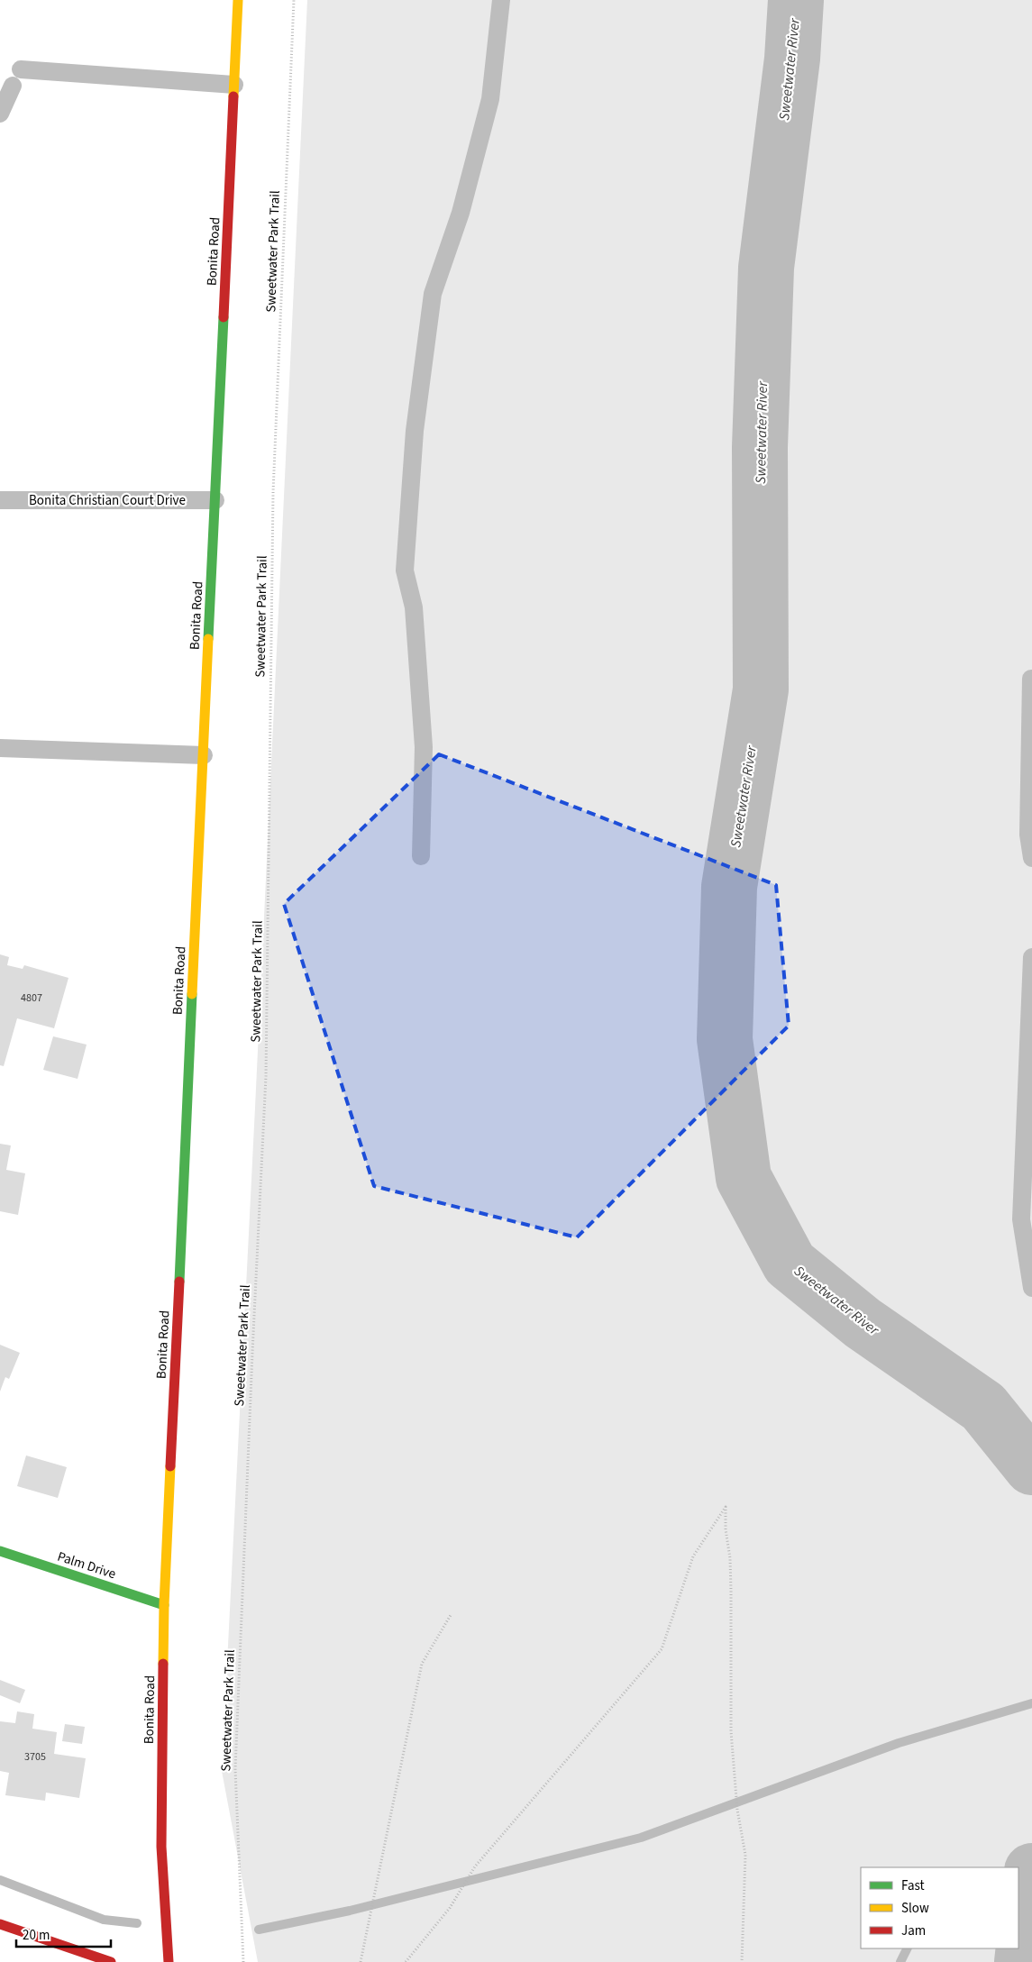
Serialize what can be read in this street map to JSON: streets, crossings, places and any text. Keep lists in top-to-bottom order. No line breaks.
{"streets":{"main road":["Bonita Road","Palm Drive"],"lane":["Bonita Christian Court Drive"],"path":["Sweetwater Park Trail"]},"crossings":[["Bonita Road","Bonita Christian Court Drive"],["Bonita Road","Palm Drive"]],"water":["Sweetwater River"],"house_numbers":["4807","3705"],"legend":["Fast","Slow","Jam"],"scale_bar":"20 m"}
